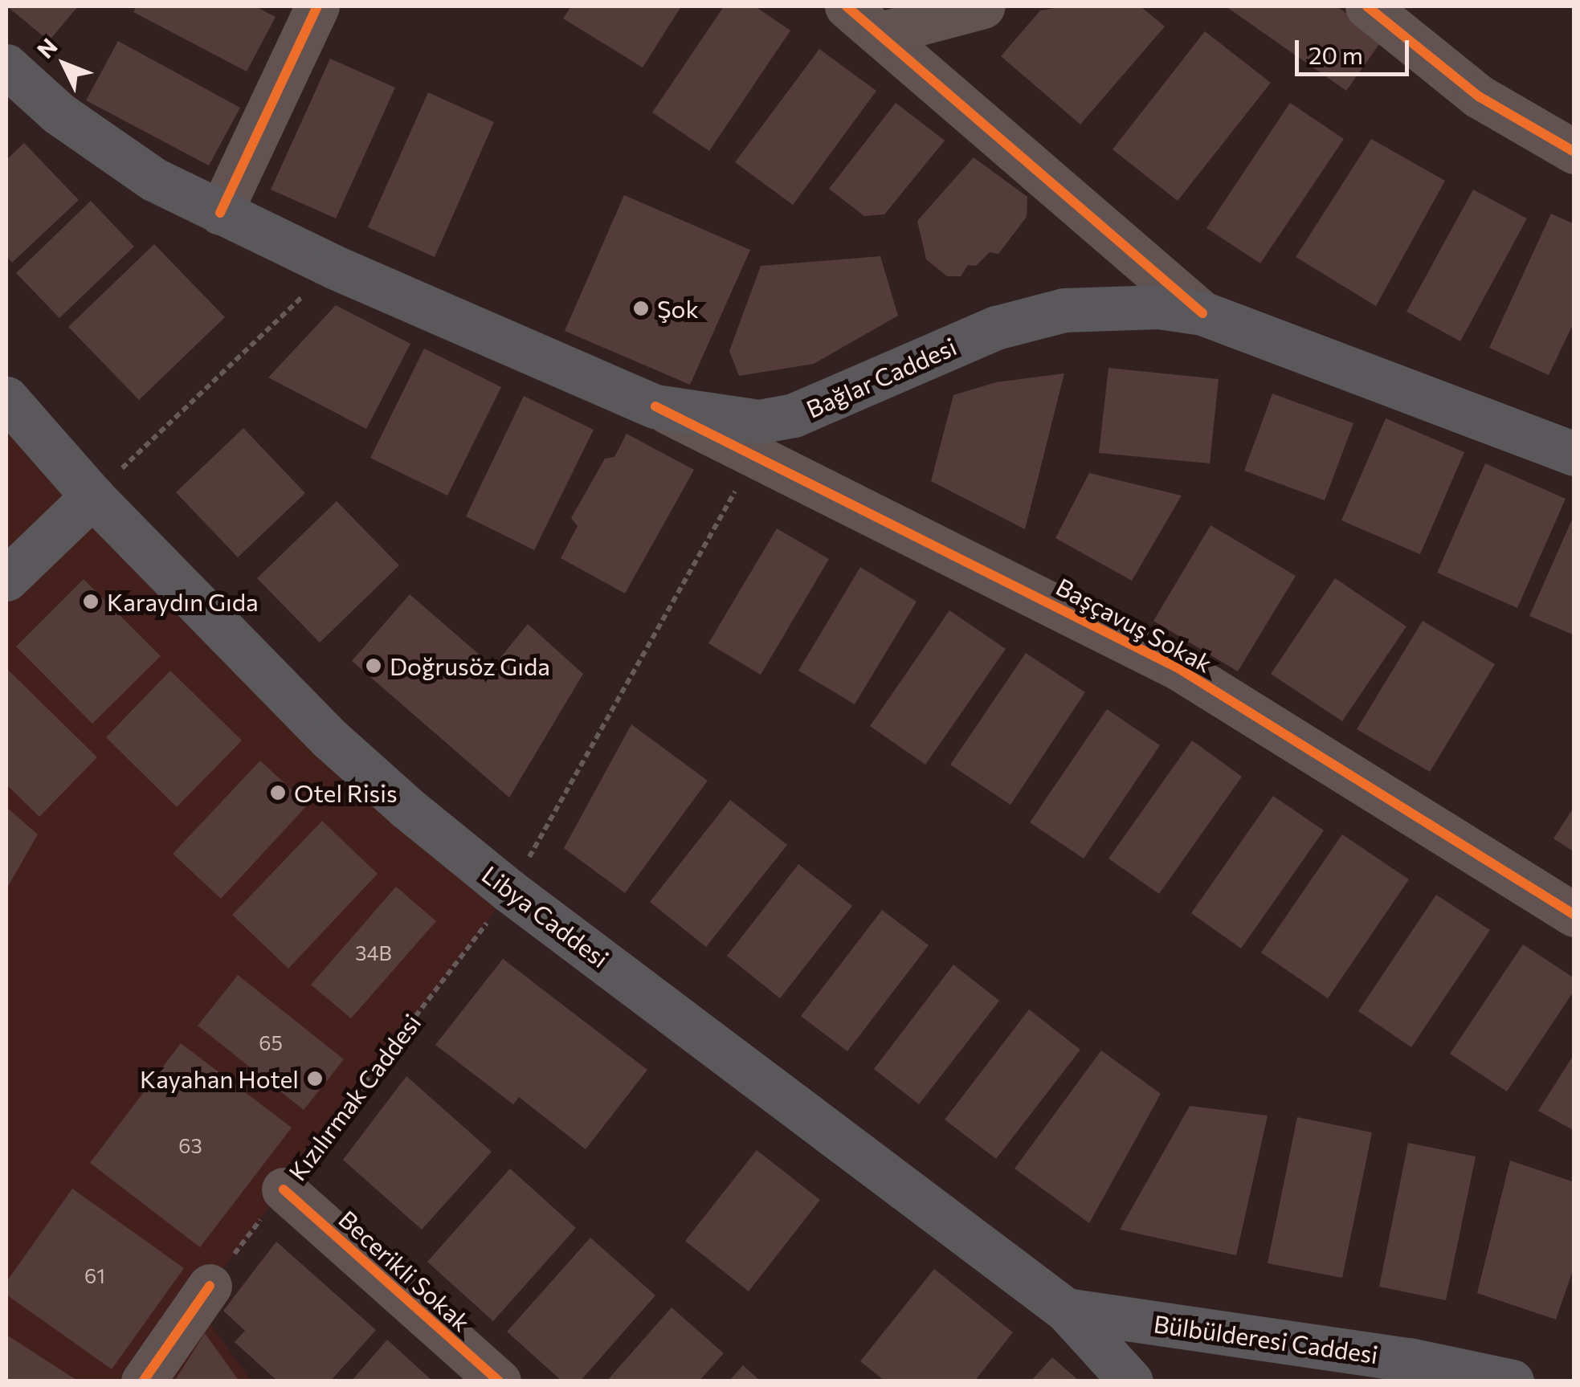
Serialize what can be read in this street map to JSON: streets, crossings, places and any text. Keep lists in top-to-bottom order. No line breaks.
{"streets":{"main road":["Bağlar Caddesi","Libya Caddesi","Bülbülderesi Caddesi"],"street":["Başçavuş Sokak","Becerikli Sokak"],"cycle path":["Kızılırmak Caddesi"]},"crossings":[["Bağlar Caddesi","Başçavuş Sokak"],["Başçavuş Sokak","Kızılırmak Caddesi"],["Libya Caddesi","Kızılırmak Caddesi"],["Libya Caddesi","Bülbülderesi Caddesi"],["Kızılırmak Caddesi","Becerikli Sokak"]],"places":["Şok","Karaydın Gıda","Doğrusöz Gıda","Otel Risis","Kayahan Hotel"],"house_numbers":["34B","65","63","61"],"scale_bar":"20 m","north":"top left"}
